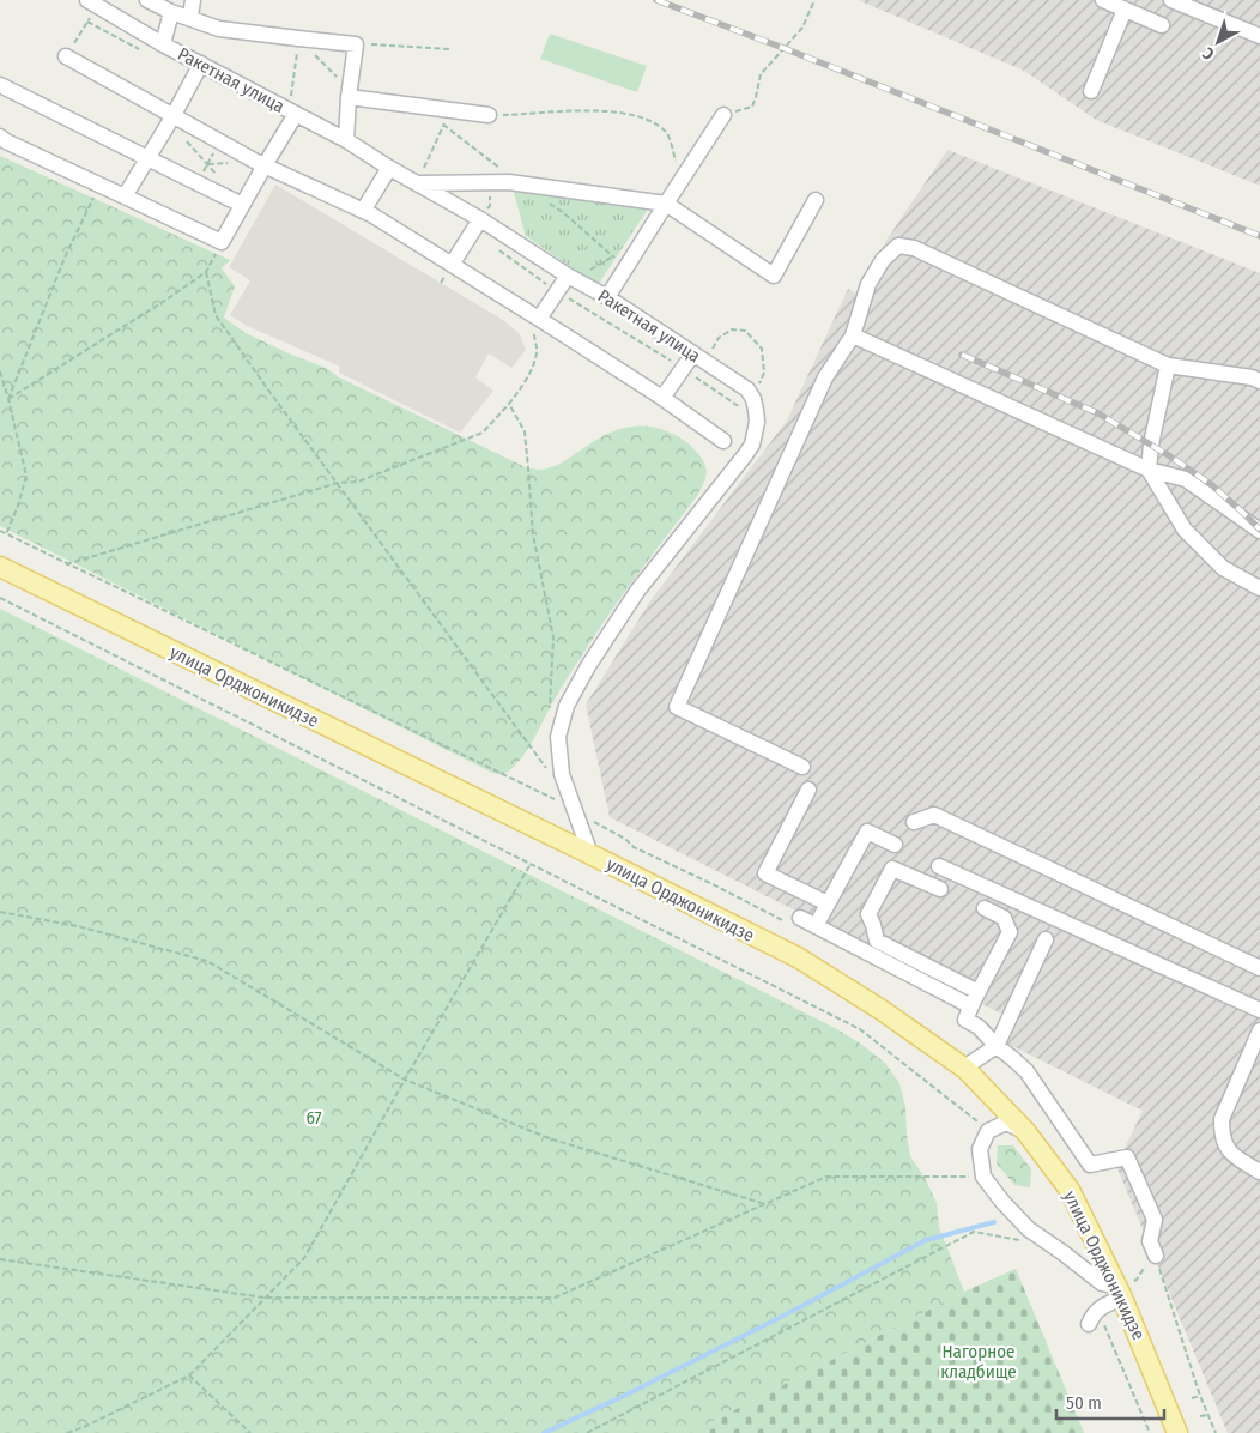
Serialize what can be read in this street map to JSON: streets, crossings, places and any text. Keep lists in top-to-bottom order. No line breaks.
{"streets":{"main road":["улица Орджоникидзе"],"street":["Ракетная улица"]},"parks":["67","Нагорное кладбище"],"scale_bar":"50 m","north":"bottom left"}
